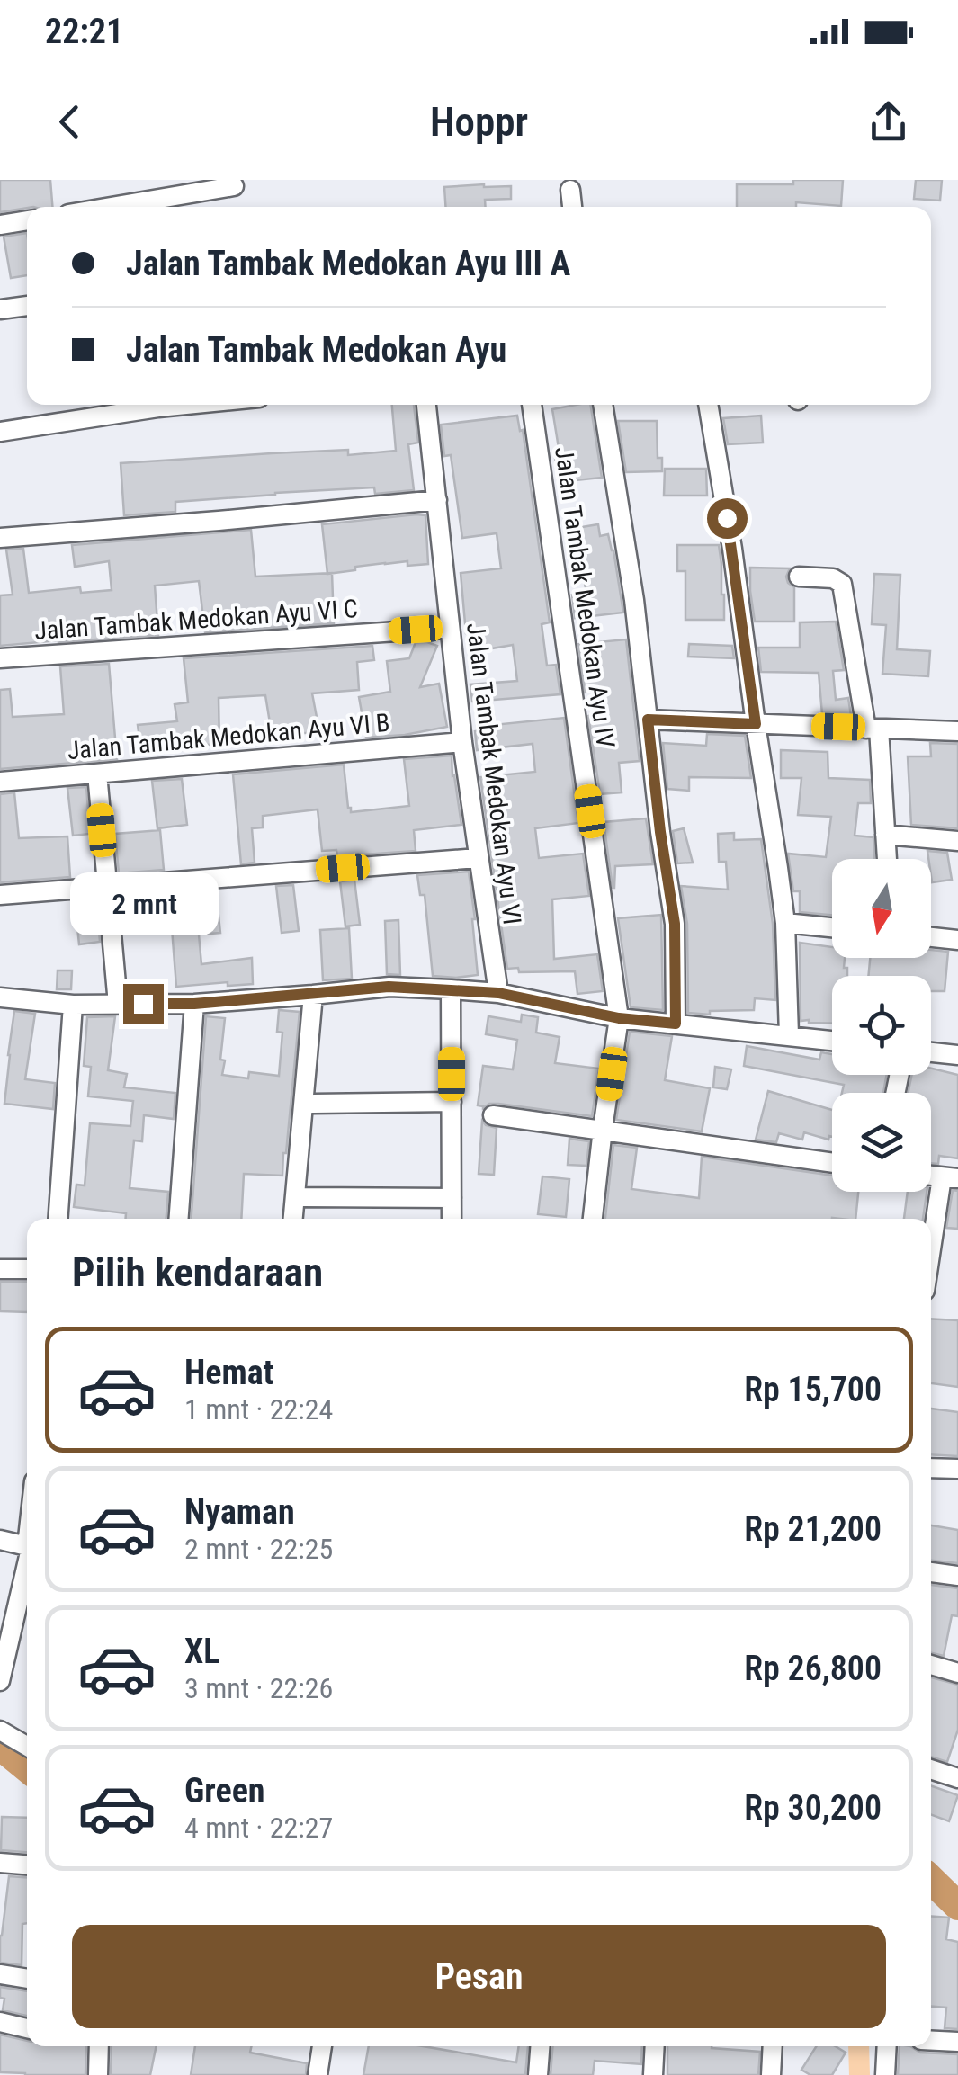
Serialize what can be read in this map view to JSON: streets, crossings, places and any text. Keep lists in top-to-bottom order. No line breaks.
{"streets":{"street":["Jalan Tambak Medokan Ayu IV","Jalan Tambak Medokan Ayu VI C","Jalan Tambak Medokan Ayu VI B","Jalan Tambak Medokan Ayu VI"]},"crossings":[["Jalan Tambak Medokan Ayu VI C","Jalan Tambak Medokan Ayu VI"],["Jalan Tambak Medokan Ayu VI B","Jalan Tambak Medokan Ayu VI"]],"north":"bottom","page":{"status":"22:21","header":"Hoppr","banner":["Jalan Tambak Medokan Ayu III A","Jalan Tambak Medokan Ayu"],"bubble":"2 mnt","heading":"Pilih kendaraan","list":[{"name":"Hemat","note":"1 mnt · 22:24","value":"Rp 15,700"},{"name":"Nyaman","note":"2 mnt · 22:25","value":"Rp 21,200"},{"name":"XL","note":"3 mnt · 22:26","value":"Rp 26,800"},{"name":"Green","note":"4 mnt · 22:27","value":"Rp 30,200"}],"buttons":"Pesan"}}
